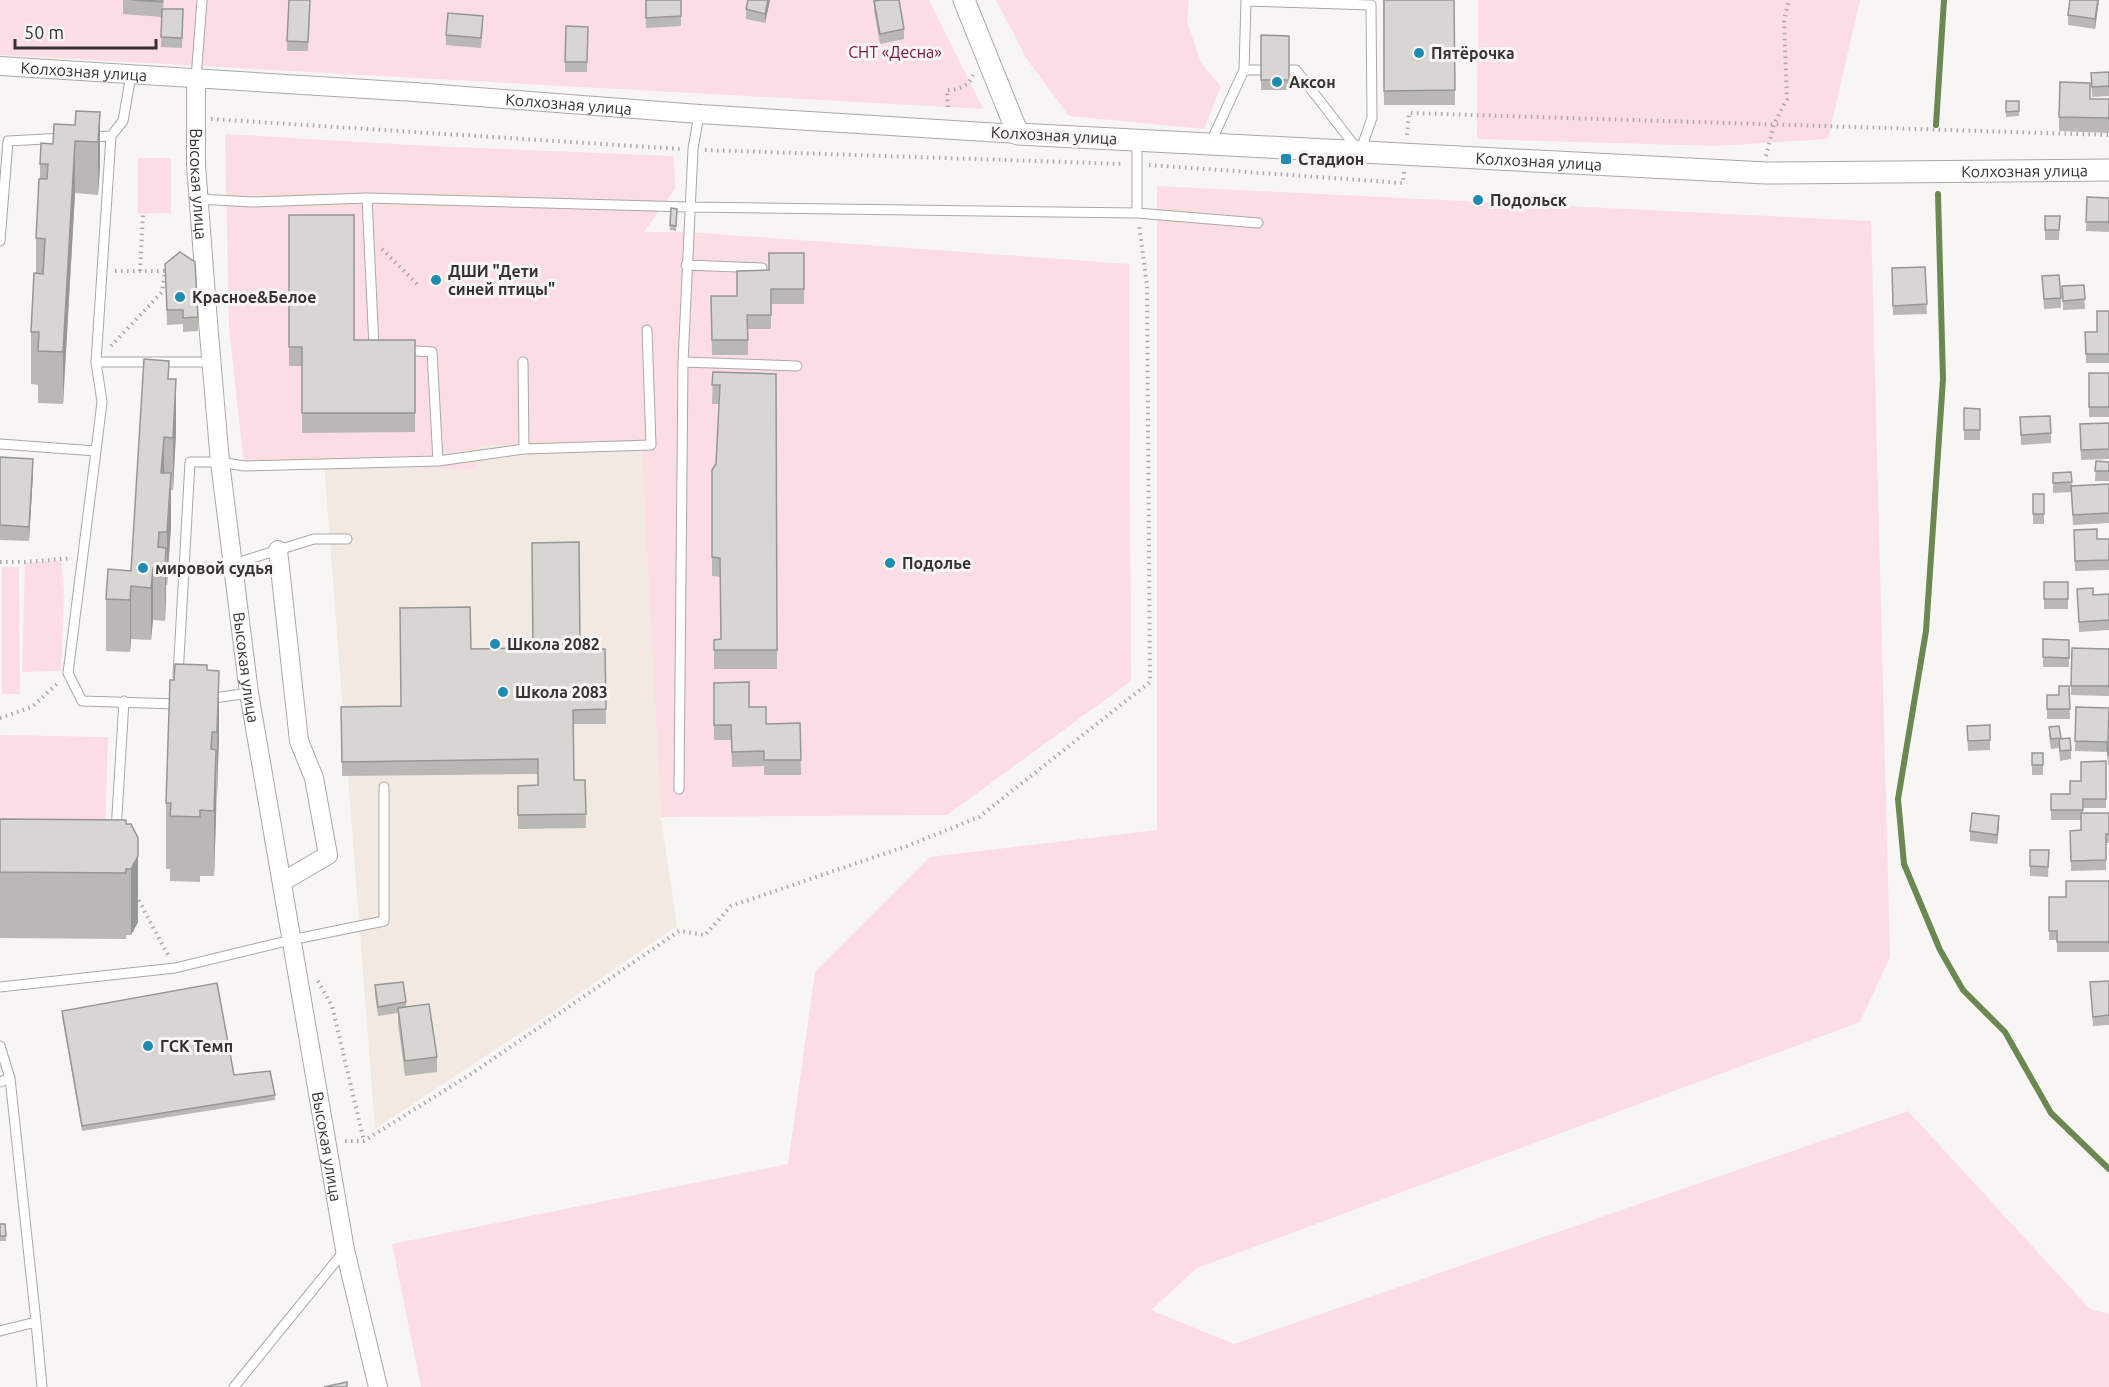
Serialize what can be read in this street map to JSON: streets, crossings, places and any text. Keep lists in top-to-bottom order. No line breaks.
{"streets":{"street":["Колхозная улица","Высокая улица"]},"crossings":[["Колхозная улица","Высокая улица"]],"parks":["СНТ «Десна»"],"places":{"other":["Пятёрочка","Аксон","Подольск","ДШИ \"Дети синей птицы\"","Красное&Белое","Подолье","мировой судья","Школа 2082","Школа 2083","ГСК Темп"],"transit":["Стадион"]},"scale_bar":"50 m"}
